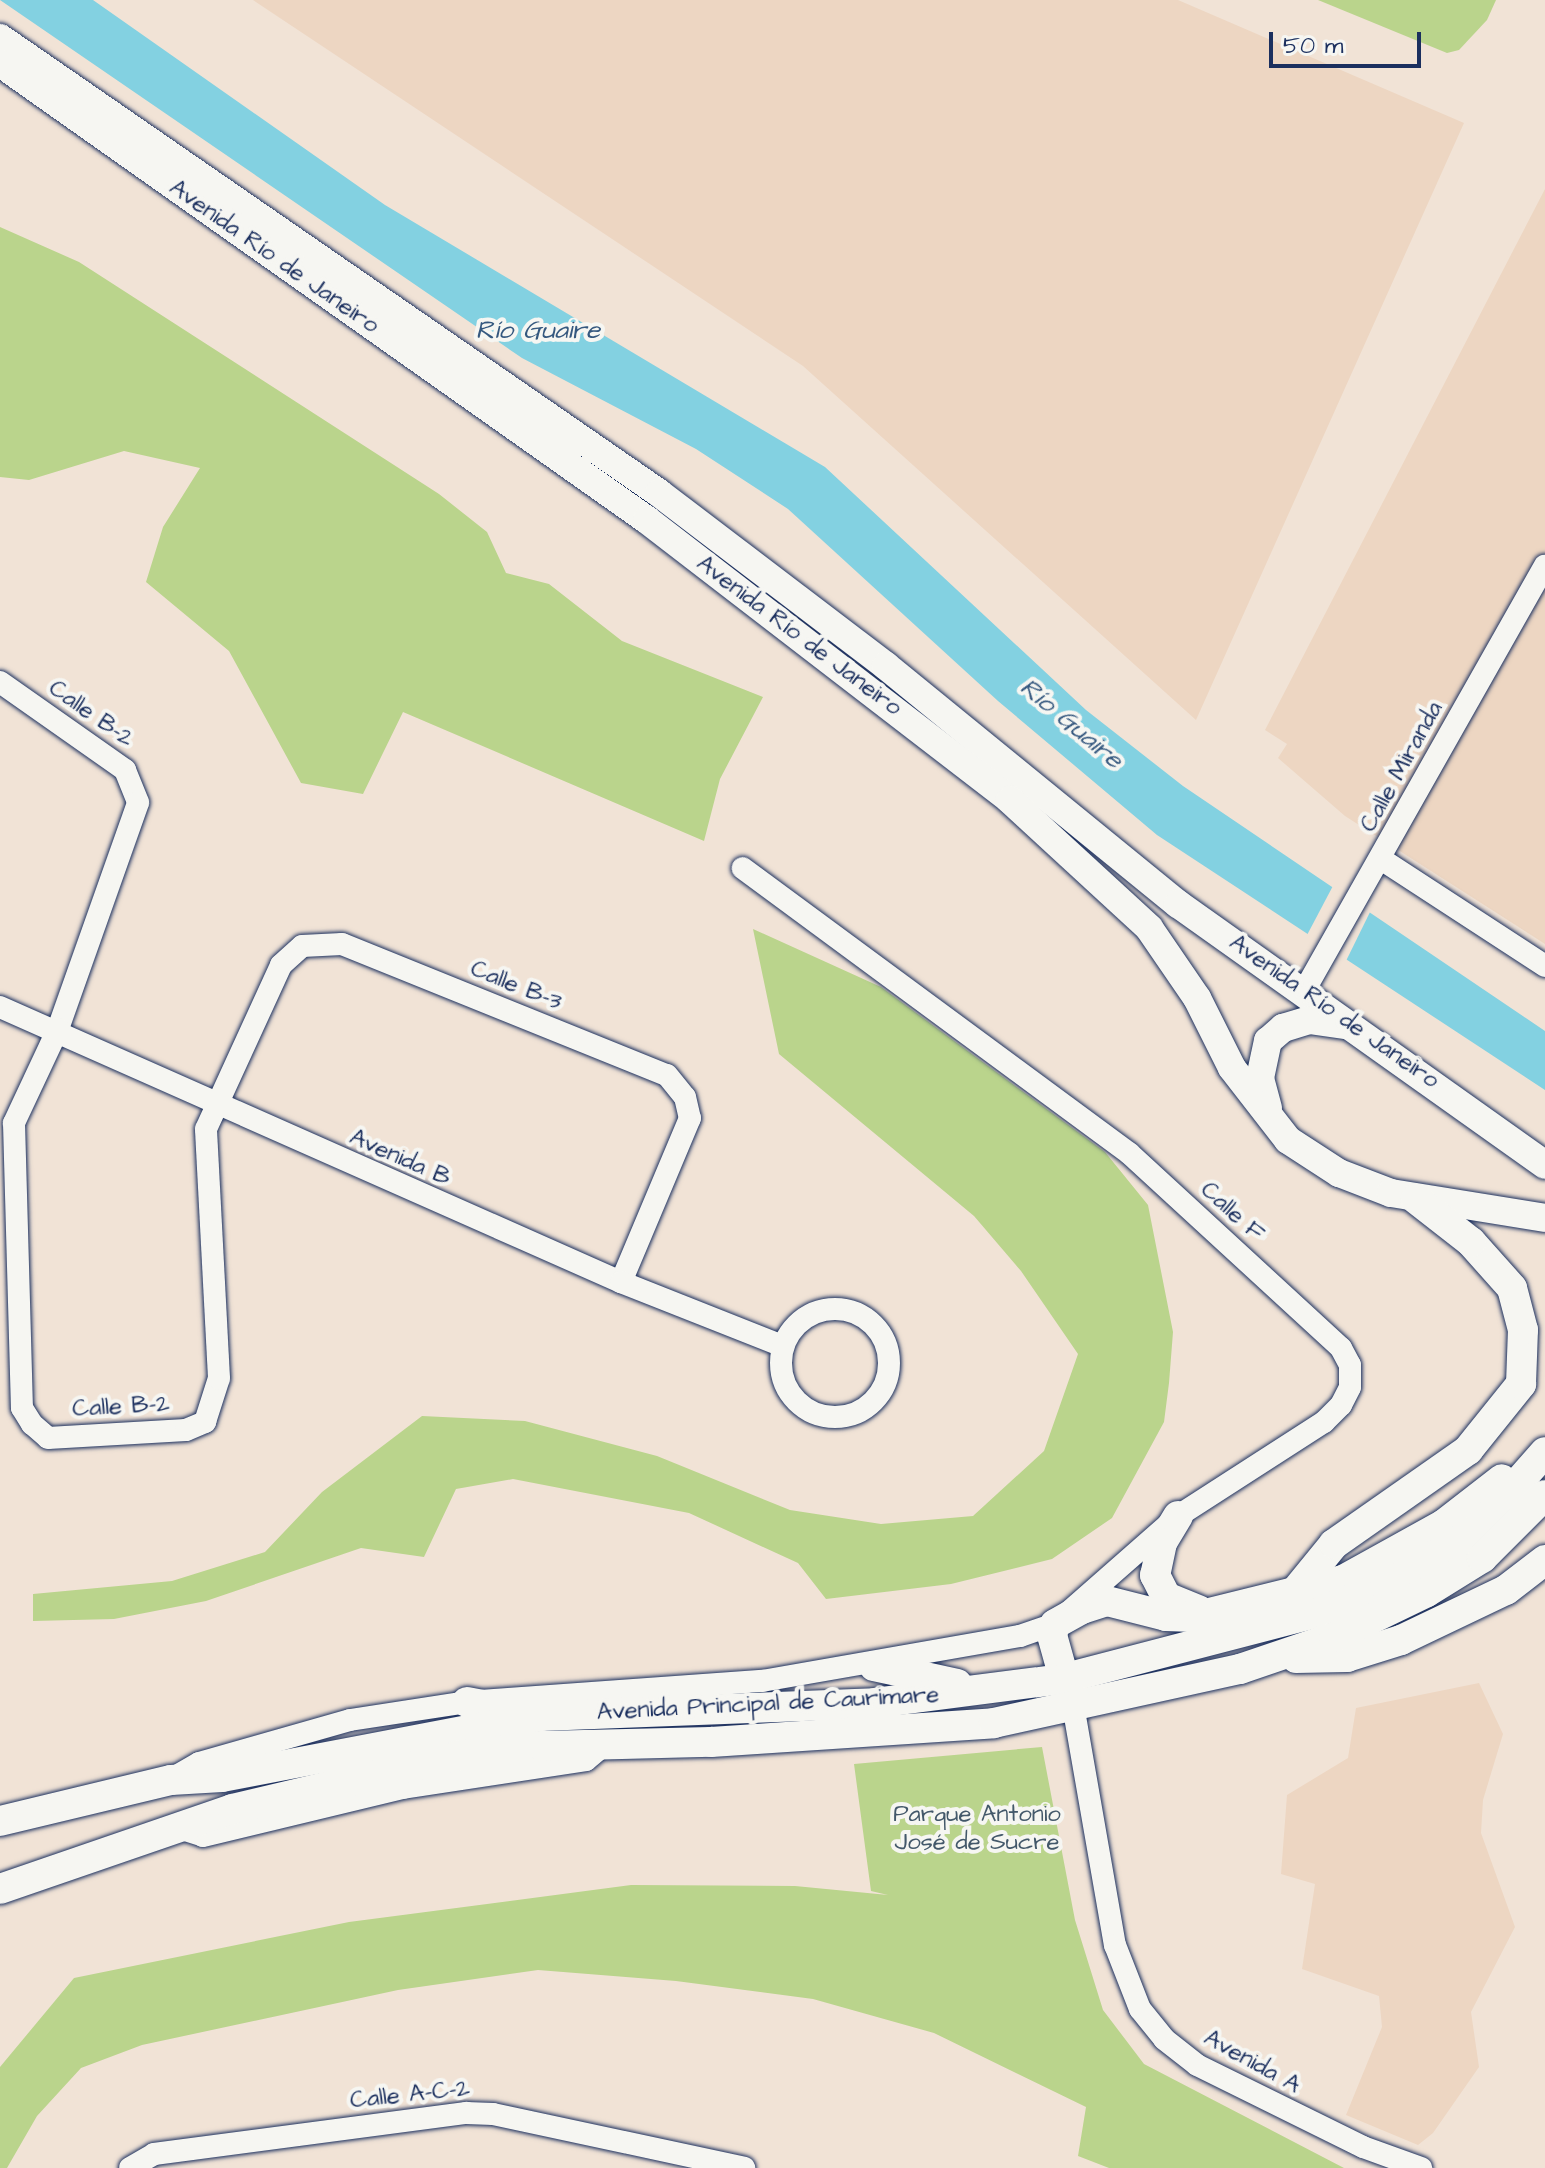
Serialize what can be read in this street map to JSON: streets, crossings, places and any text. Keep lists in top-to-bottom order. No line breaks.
{"streets":{"main road":["Avenida Principal de Caurimare"],"street":["Avenida Río de Janeiro","Calle B-2","Calle Miranda","Calle B-3","Avenida B","Calle F","Avenida A","Calle A-C-2"]},"crossings":[["Avenida Río de Janeiro","Calle Miranda"],["Calle B-2","Calle B-3"],["Calle B-2","Avenida B"],["Calle B-3","Avenida B"],["Calle F","Avenida Principal de Caurimare"],["Avenida Principal de Caurimare","Avenida A"]],"water":["Río Guaire"],"parks":["Parque Antonio José de Sucre"],"scale_bar":"50 m"}
